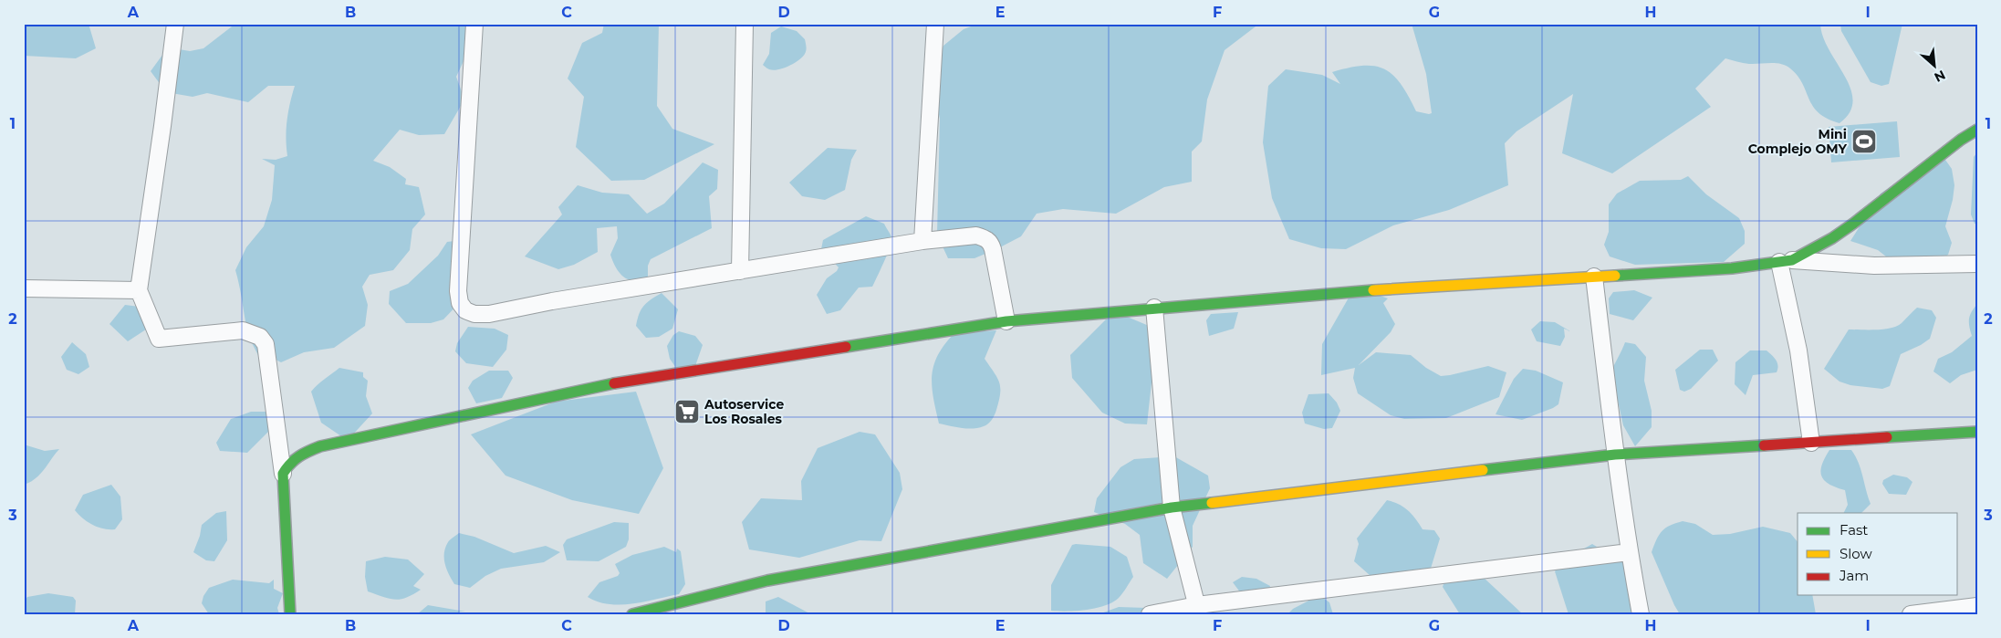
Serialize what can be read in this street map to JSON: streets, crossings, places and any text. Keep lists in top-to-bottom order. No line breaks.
{"places":{"sports":["Mini Complejo OMY"],"supermarket":["Autoservice Los Rosales"]},"legend":["Fast","Slow","Jam"],"north":"bottom right","grid":{"columns":["A","B","C","D","E","F","G","H","I"],"rows":["1","2","3"]}}
